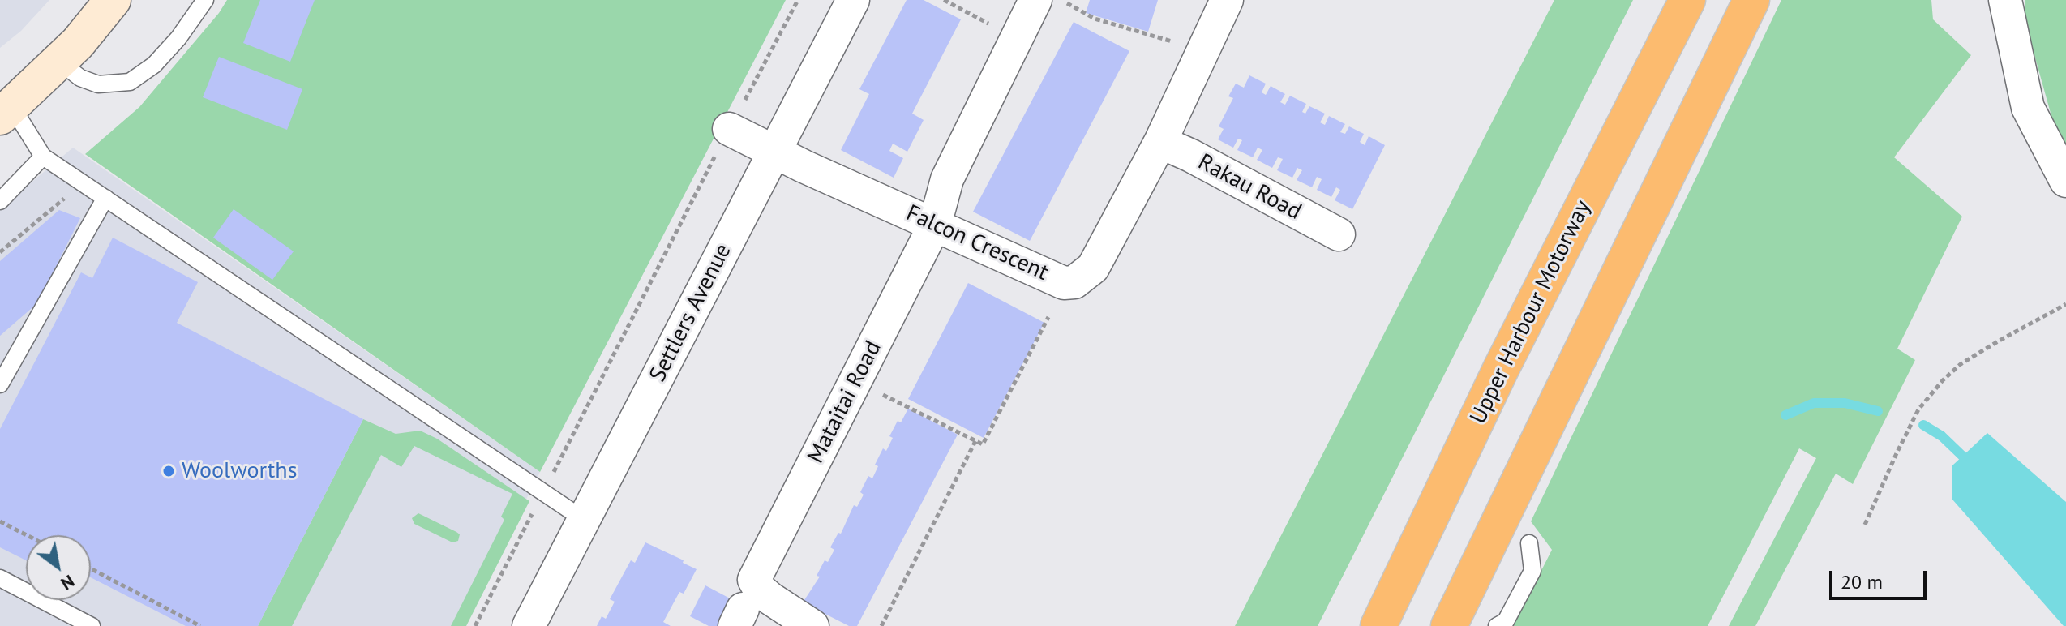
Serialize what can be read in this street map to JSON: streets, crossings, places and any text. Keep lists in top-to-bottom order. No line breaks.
{"streets":{"highway":["Upper Harbour Motorway"],"street":["Rakau Road","Falcon Crescent","Settlers Avenue","Mataitai Road"]},"crossings":[["Rakau Road","Falcon Crescent"],["Falcon Crescent","Settlers Avenue"],["Falcon Crescent","Mataitai Road"]],"places":["Woolworths"],"scale_bar":"20 m","north":"bottom right"}
